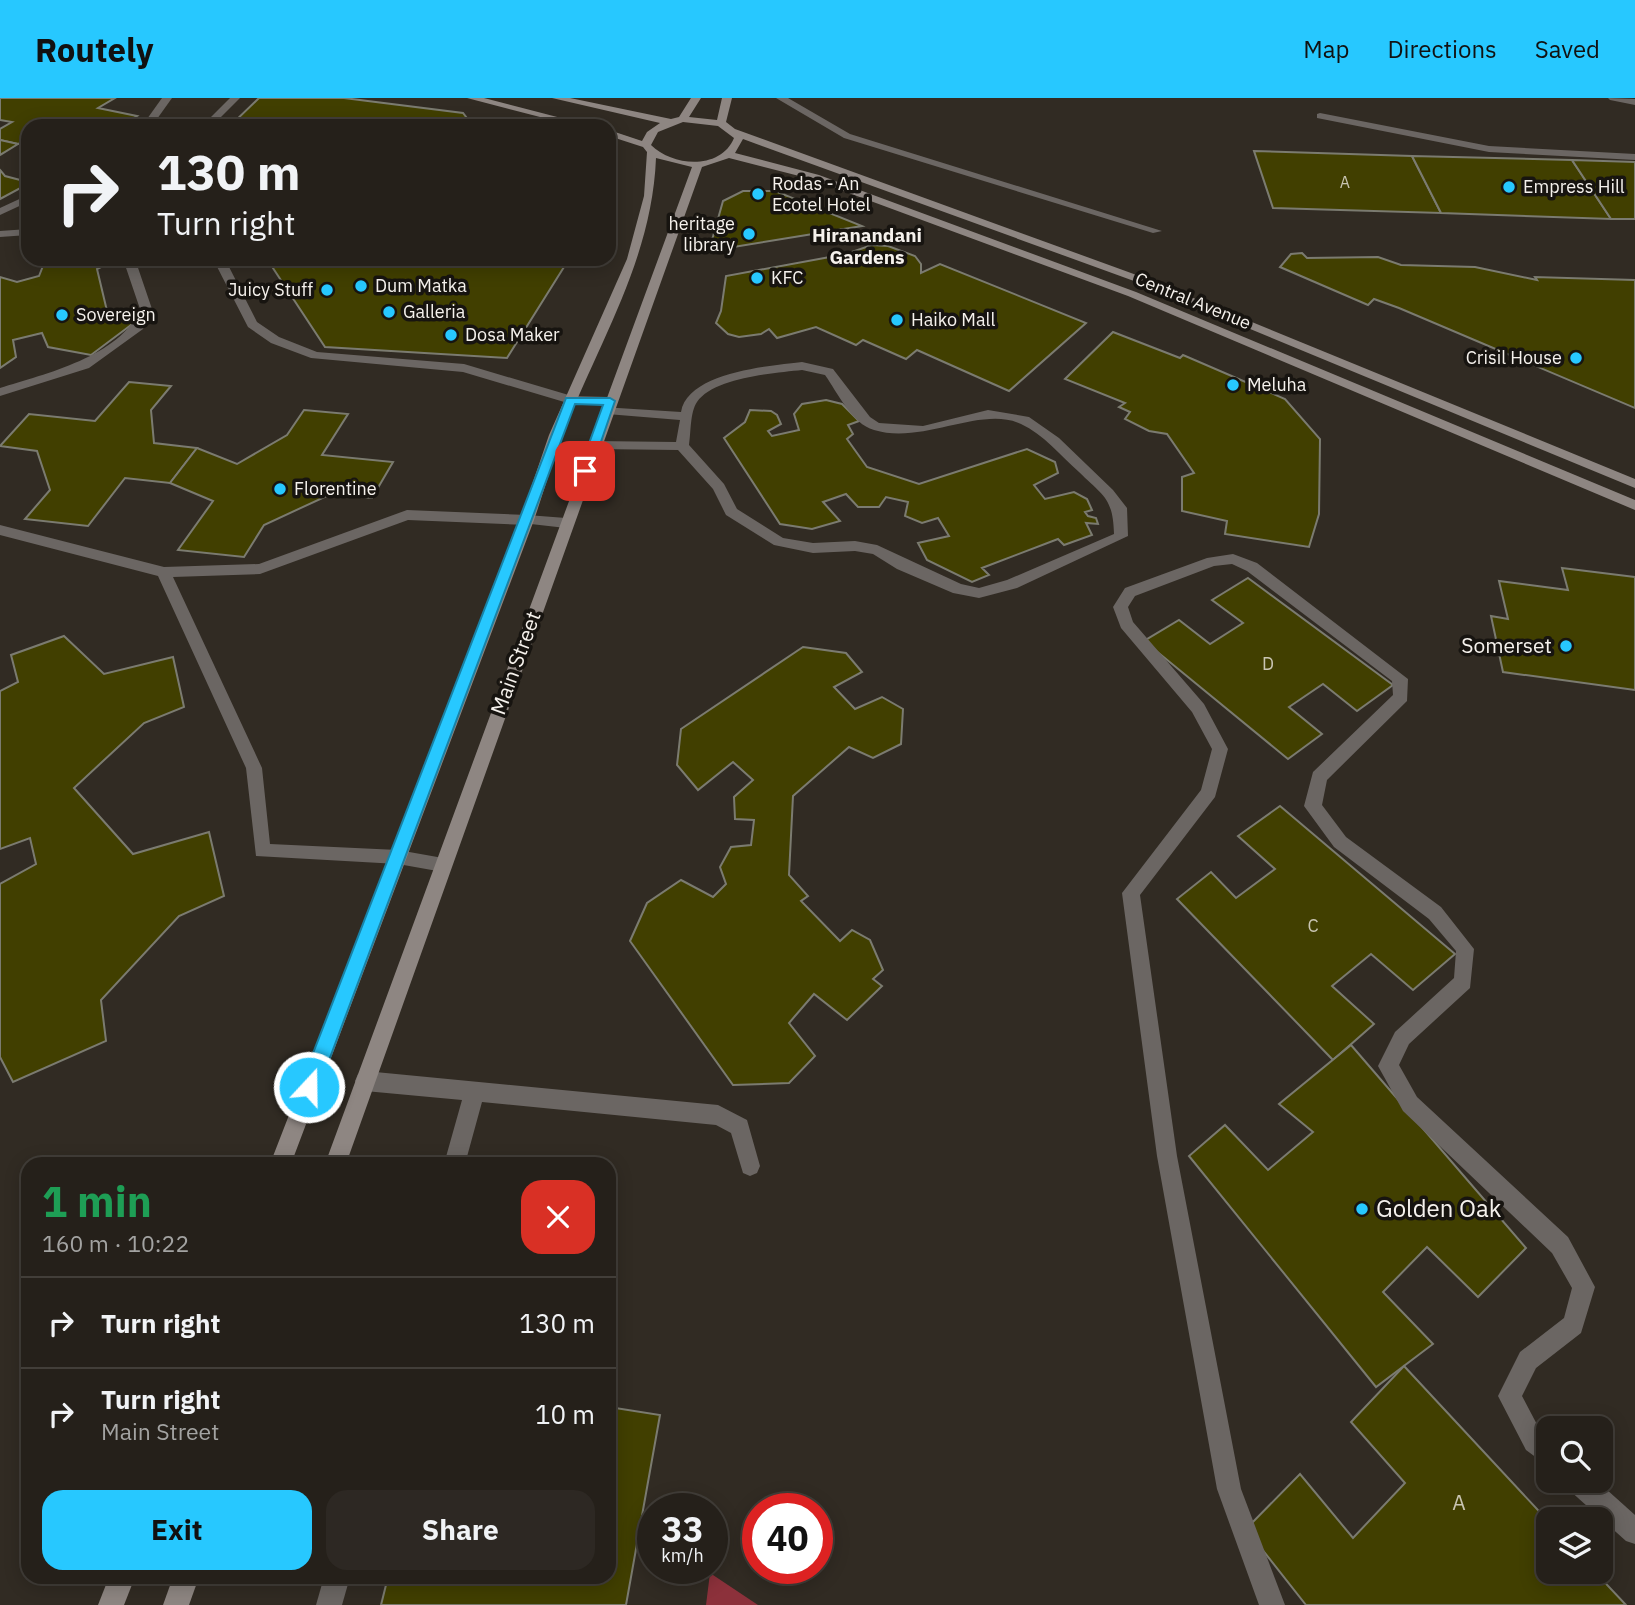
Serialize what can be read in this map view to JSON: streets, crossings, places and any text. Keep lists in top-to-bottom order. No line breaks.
{"streets":{"street":["Central Avenue","Main Street"]},"districts":["Hiranandani Gardens"],"places":["Empress Hill","Rodas - An Ecotel Hotel","heritage library","KFC","Dum Matka","Juicy Stuff","Galleria","Sovereign","Haiko Mall","Dosa Maker","Crisil House","Meluha","Florentine","Somerset","Golden Oak"],"house_numbers":["A","D","C","A"],"page":{"header":"Routely","nav":["Map","Directions","Saved"],"turn":["130 m","Turn right"],"heading":["1 min","160 m · 10:22"],"list":[{"name":"Turn right","value":"130 m"},{"name":"Turn right","note":"Main Street","value":"10 m"}],"buttons":["Exit","Share"],"speed":"33 km/h","limit":"40"}}
